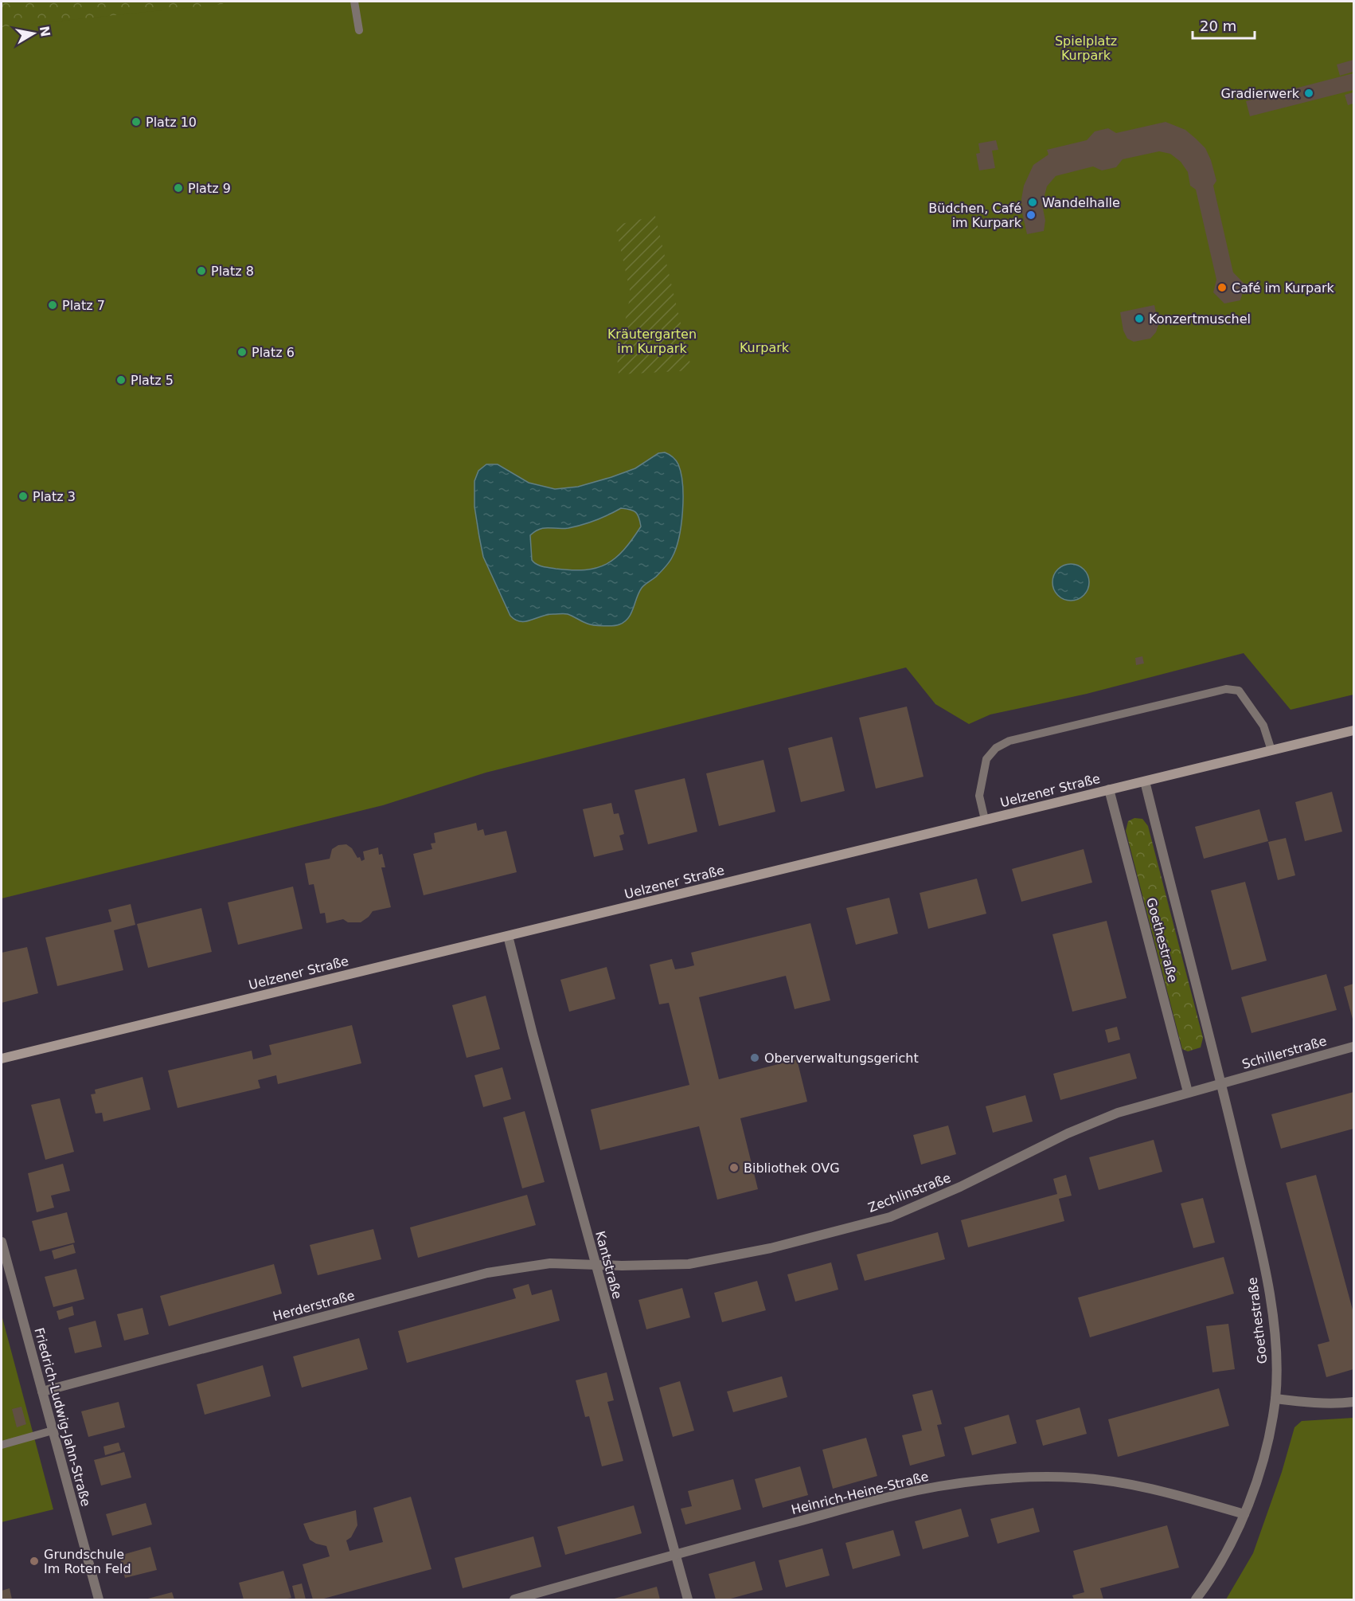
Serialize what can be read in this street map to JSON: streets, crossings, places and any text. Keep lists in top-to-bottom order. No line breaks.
{"streets":{"street":["Uelzener Straße","Goethestraße","Schillerstraße","Zechlinstraße","Kantstraße","Herderstraße","Friedrich-Ludwig-Jahn-Straße","Heinrich-Heine-Straße"]},"crossings":[["Uelzener Straße","Goethestraße"],["Uelzener Straße","Kantstraße"],["Goethestraße","Schillerstraße"],["Goethestraße","Zechlinstraße"],["Goethestraße","Heinrich-Heine-Straße"],["Zechlinstraße","Kantstraße"],["Zechlinstraße","Herderstraße"],["Kantstraße","Herderstraße"],["Kantstraße","Heinrich-Heine-Straße"],["Herderstraße","Friedrich-Ludwig-Jahn-Straße"]],"parks":["Spielplatz Kurpark","Kräutergarten im Kurpark","Kurpark"],"places":["Gradierwerk","Platz 10","Platz 9","Wandelhalle","Büdchen, Café im Kurpark","Platz 8","Café im Kurpark","Platz 7","Konzertmuschel","Platz 6","Platz 5","Platz 3","Oberverwaltungsgericht","Bibliothek OVG","Grundschule Im Roten Feld"],"scale_bar":"20 m","north":"right"}
